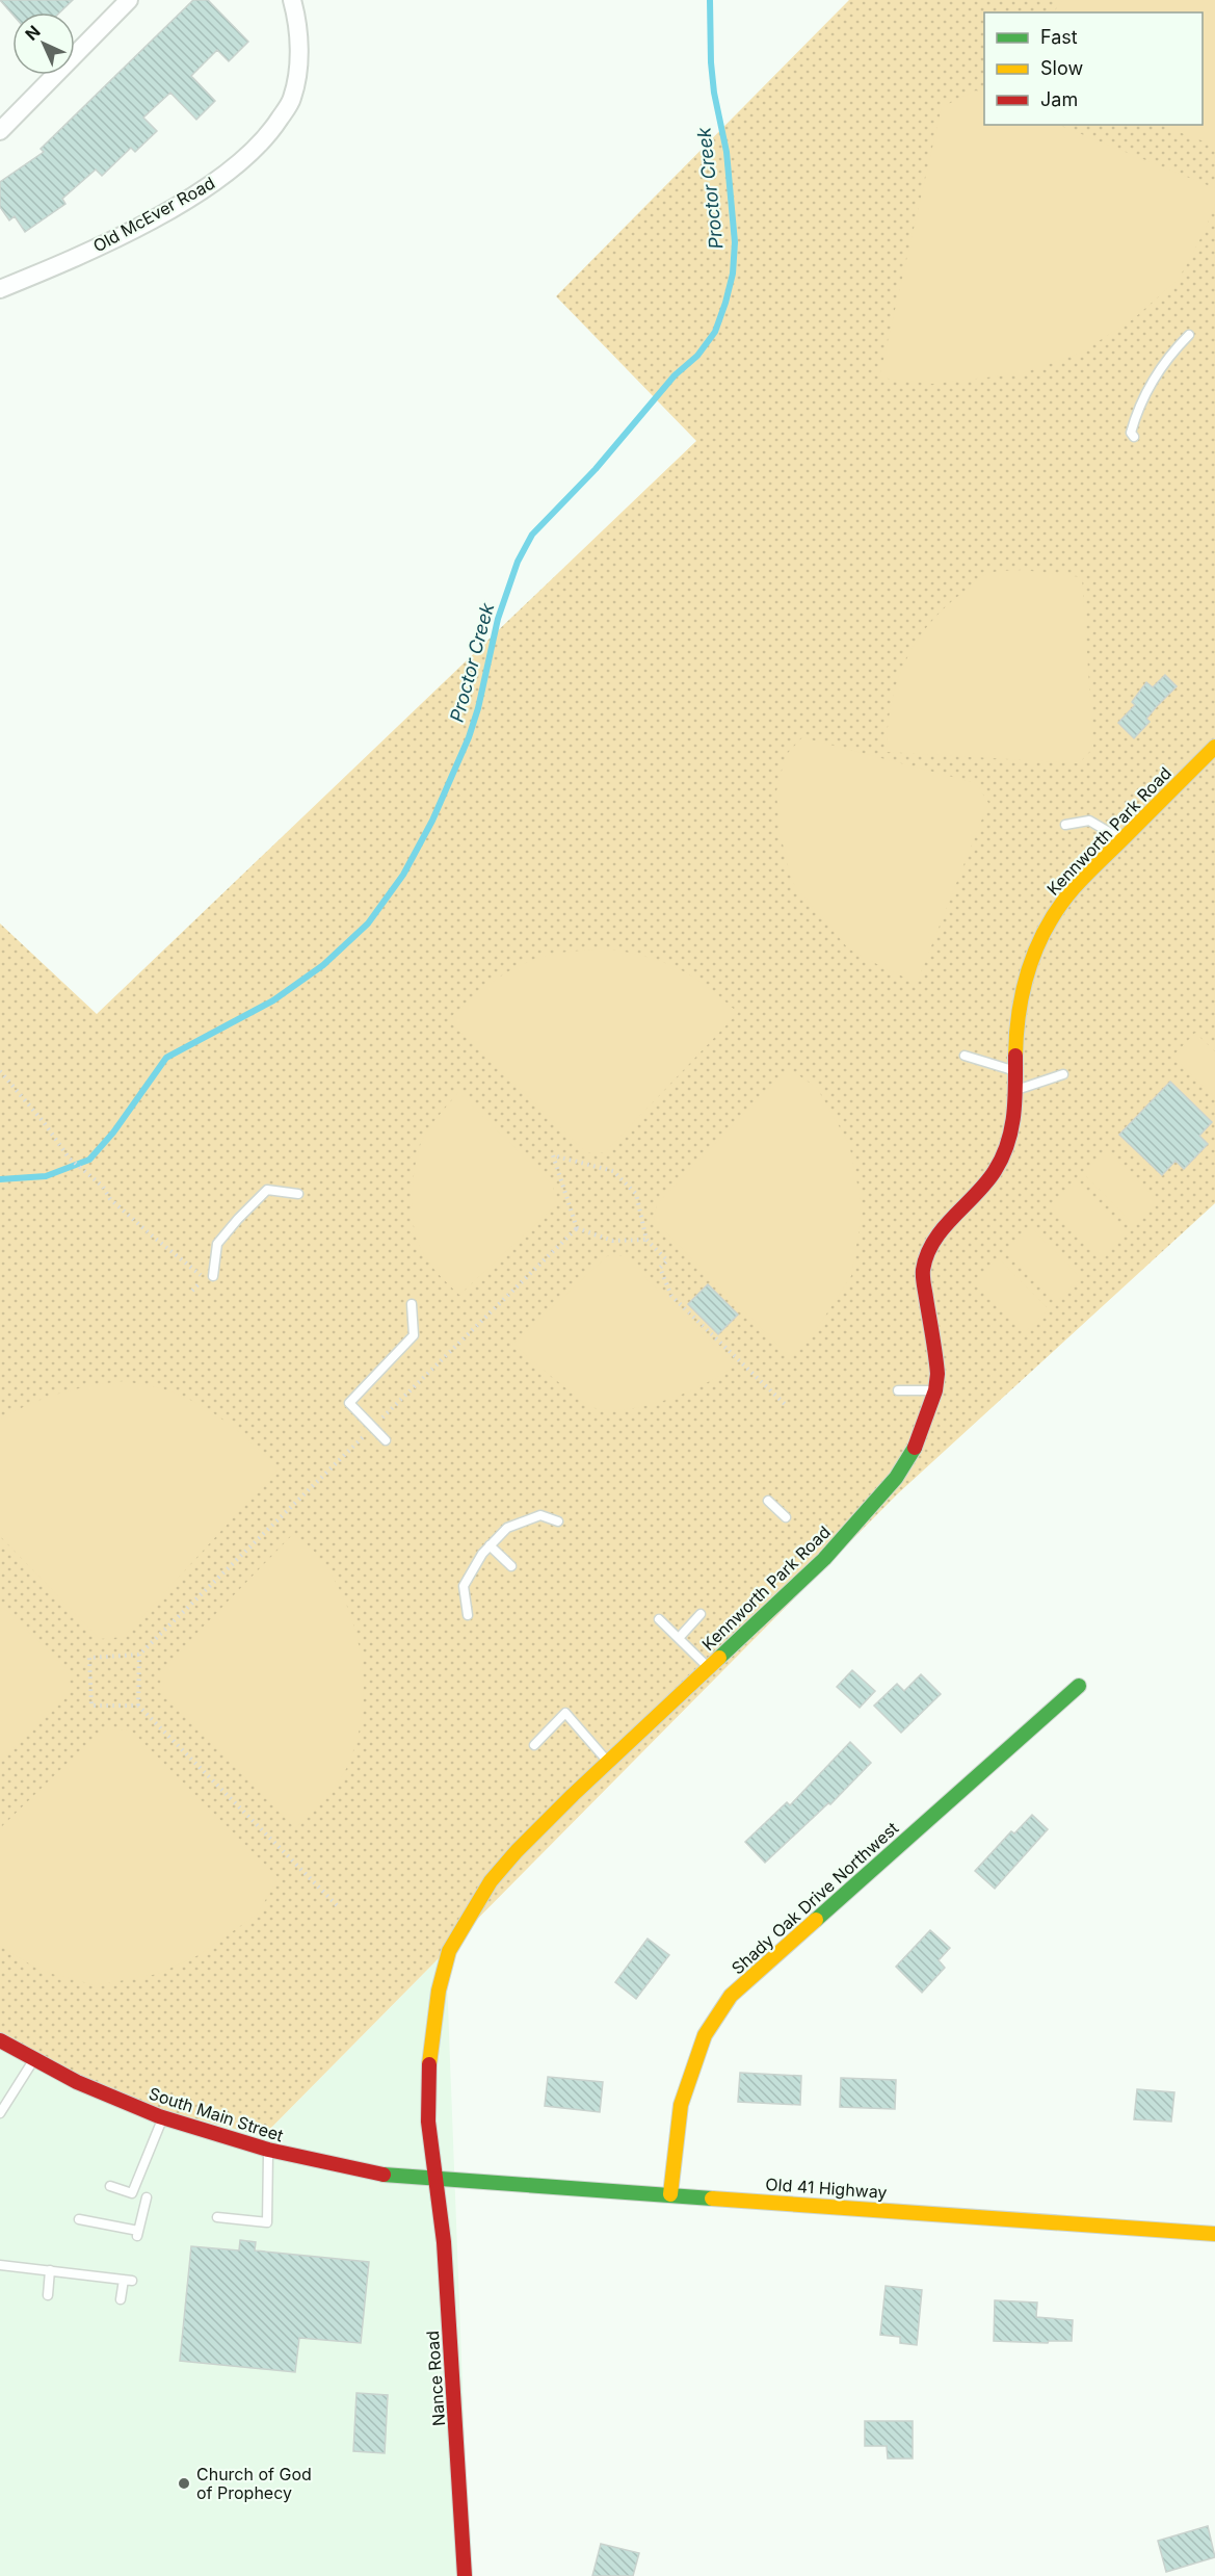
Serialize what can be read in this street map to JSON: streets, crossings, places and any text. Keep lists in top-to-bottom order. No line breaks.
{"streets":{"street":["Old McEver Road","Kennworth Park Road","Shady Oak Drive Northwest","South Main Street","Old 41 Highway","Nance Road"]},"crossings":[["Kennworth Park Road","South Main Street"],["Kennworth Park Road","Old 41 Highway"],["Kennworth Park Road","Nance Road"],["Shady Oak Drive Northwest","Old 41 Highway"],["South Main Street","Old 41 Highway"],["South Main Street","Nance Road"],["Old 41 Highway","Nance Road"]],"water":["Proctor Creek"],"places":["Church of God of Prophecy"],"legend":["Fast","Slow","Jam"],"north":"top left"}
